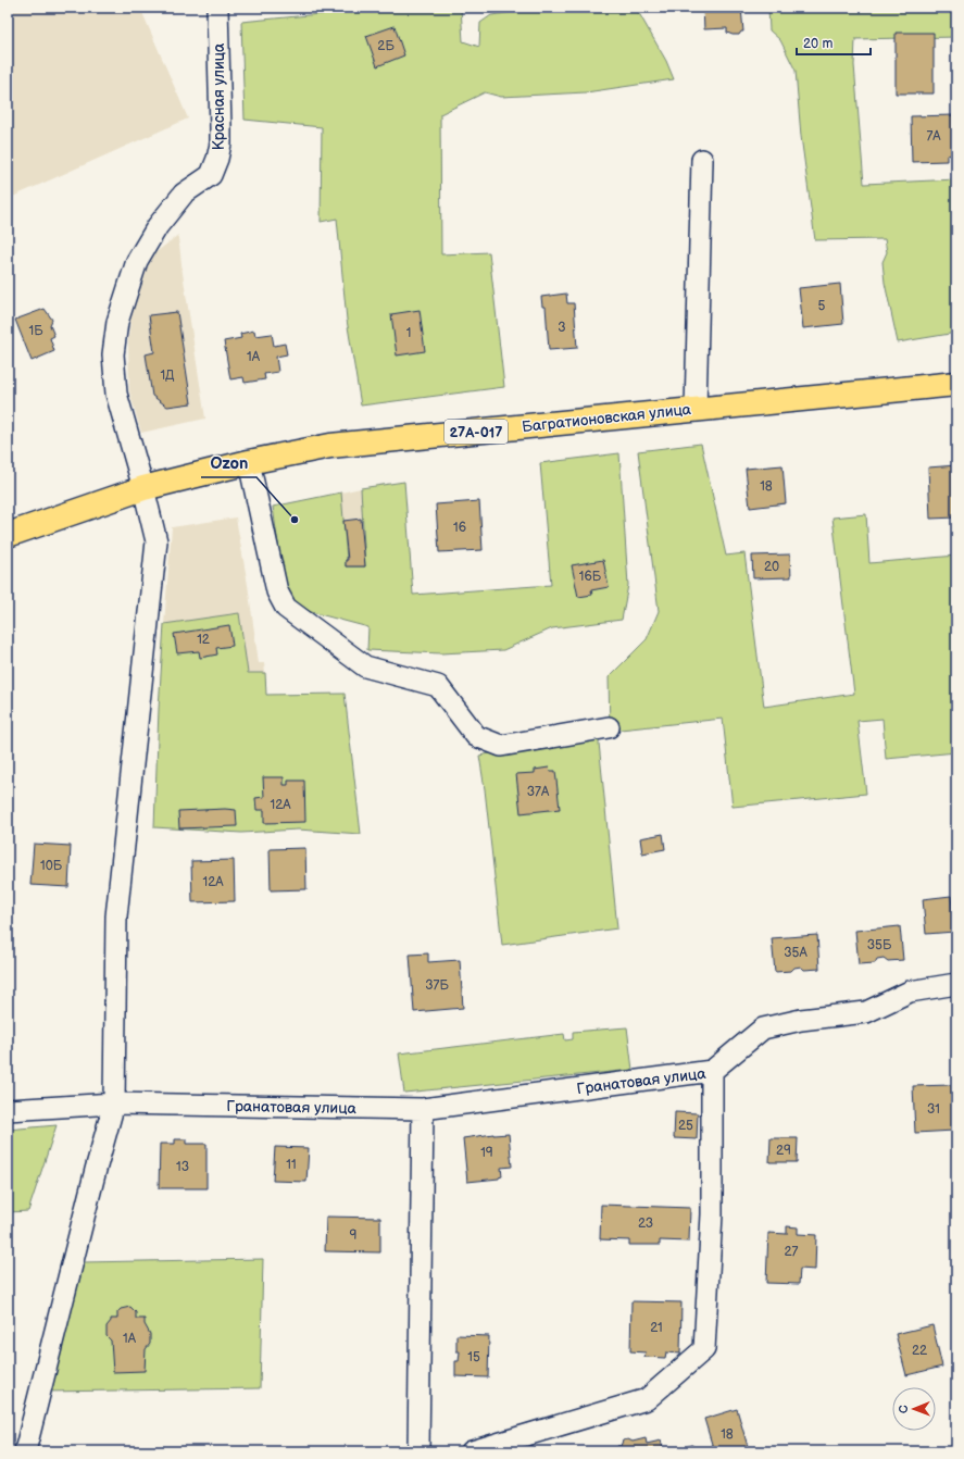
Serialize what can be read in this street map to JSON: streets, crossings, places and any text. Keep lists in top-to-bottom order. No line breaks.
{"streets":{"main road":["Багратионовская улица","27А-017"],"street":["Красная улица","Гранатовая улица"]},"crossings":[["Красная улица","Багратионовская улица"],["Красная улица","Гранатовая улица"]],"places":["Ozon"],"house_numbers":["2Б","7А","5","3","1Б","1","1А","1Д","18","16","20","16Б","12","37А","12А","10Б","12А","35Б","35А","37Б","31","25","29","19","11","13","23","9","27","21","1А","22","15","18"],"scale_bar":"20 m","north":"left"}
